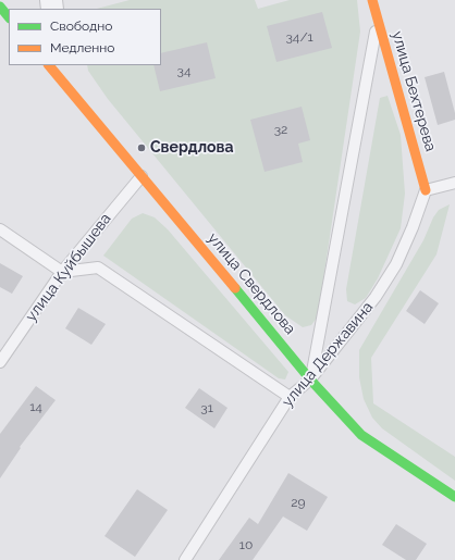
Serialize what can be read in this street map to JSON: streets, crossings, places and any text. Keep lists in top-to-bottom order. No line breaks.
{"streets":{"street":["улица Бехтерева","улица Свердлова"],"lane":["улица Куйбышева","улица Державина"]},"crossings":[["улица Бехтерева","улица Державина"],["улица Куйбышева","улица Свердлова"],["улица Свердлова","улица Державина"]],"places":["Свердлова"],"house_numbers":["34/1","34","32","14","31","29","10"],"legend":["Свободно","Медленно"]}
